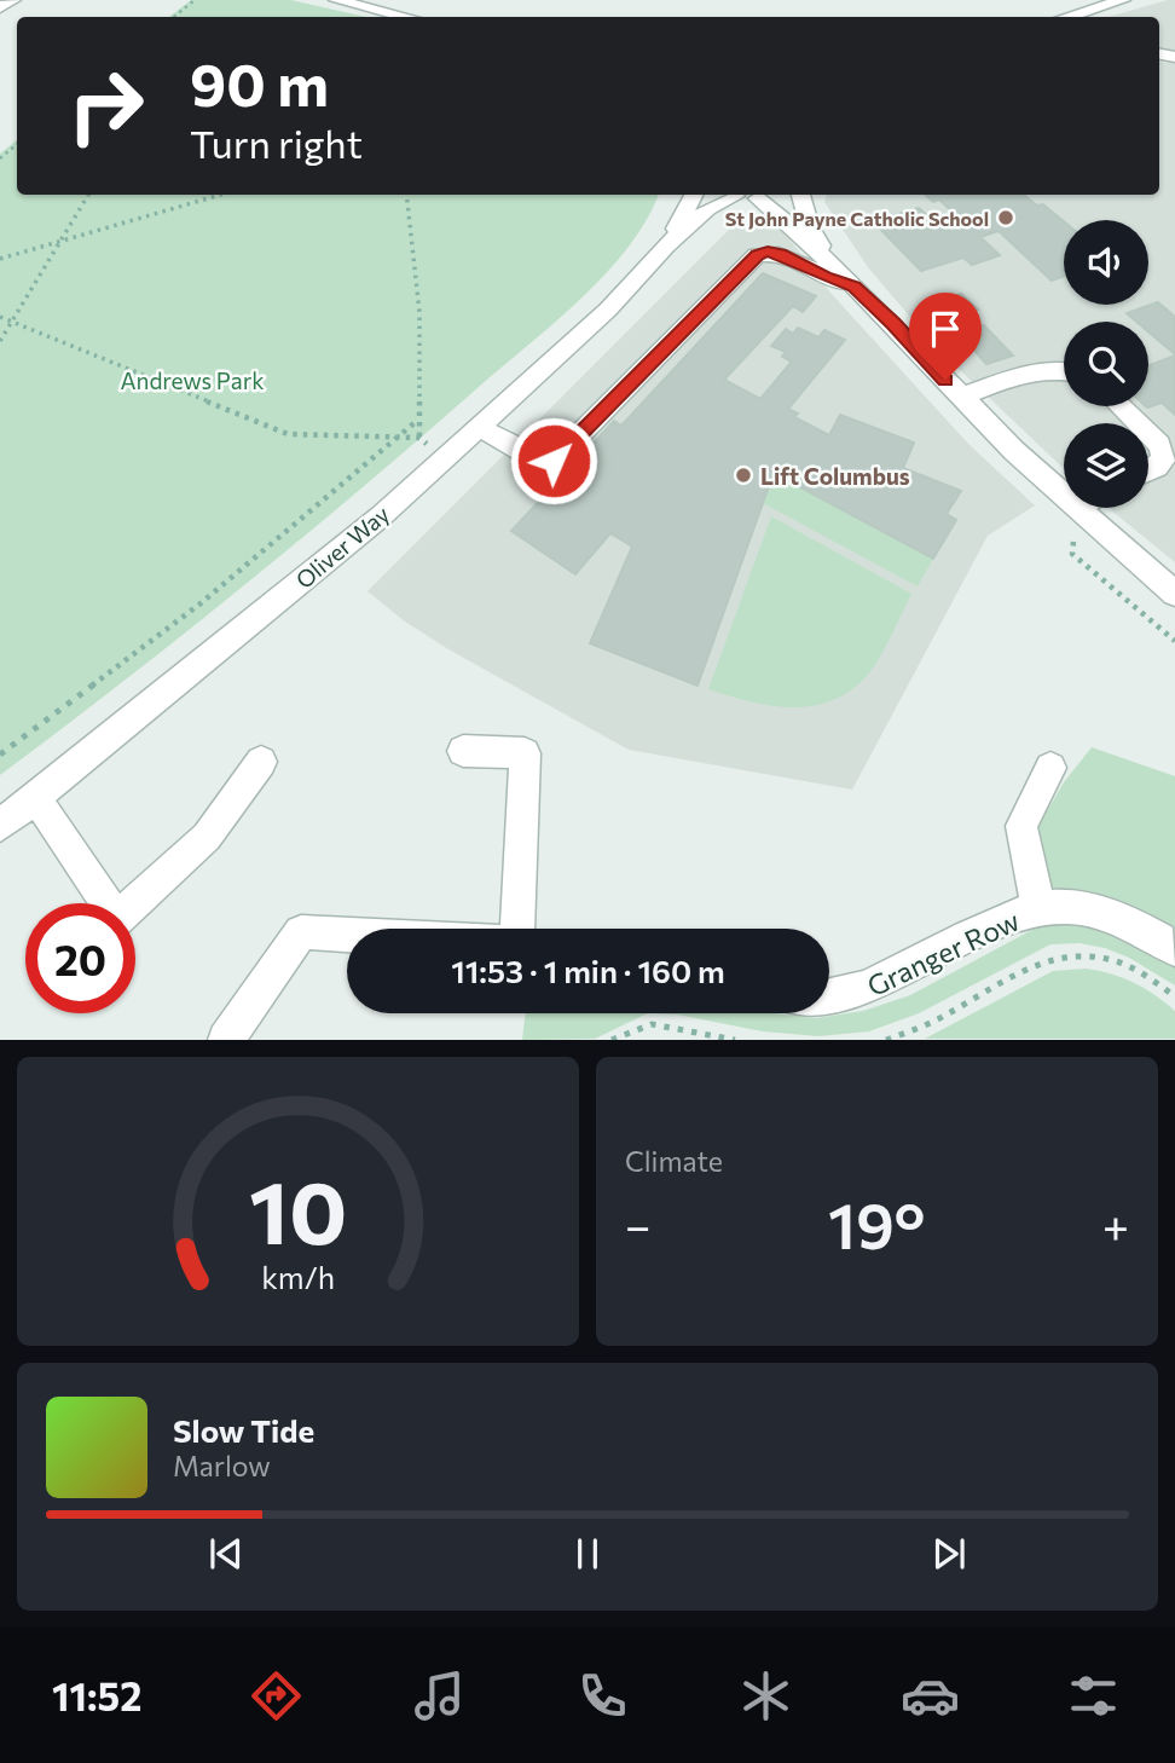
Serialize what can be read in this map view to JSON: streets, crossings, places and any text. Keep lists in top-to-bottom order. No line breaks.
{"streets":{"street":["Oliver Way","Granger Row"]},"parks":["Andrews Park"],"places":["St John Payne Catholic School","Lift Columbus"],"page":{"turn":["90 m","Turn right"],"limit":"20","trip":"11:53 · 1 min · 160 m","tile":"Climate","heat":["−","19°","+"],"song":["Slow Tide","Marlow"],"tabs":"11:52","gauge":["10","km/h"]}}
